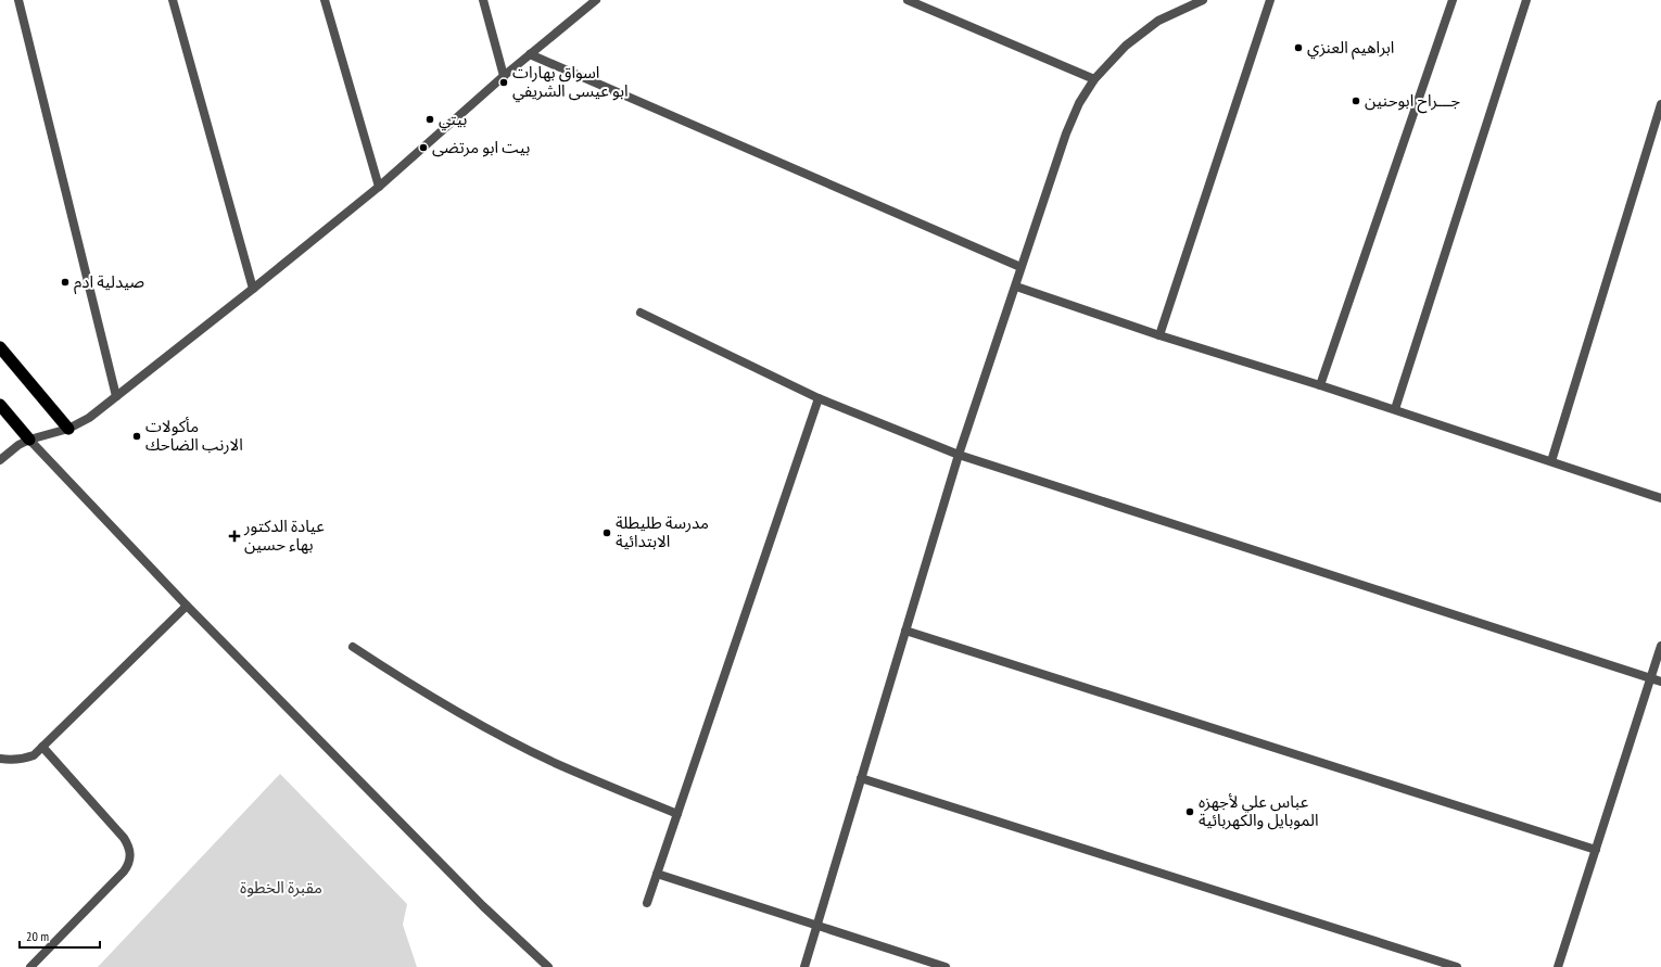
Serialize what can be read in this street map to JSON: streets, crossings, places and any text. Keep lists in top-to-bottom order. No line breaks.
{"parks":["مقبرة الخطوة"],"places":{"other":["ابراهيم العنزي","اسواق بهارات ابو عيسى الشريفي","جـــراح ابوحنين","بيتي","بيت ابو مرتضى","صيدلية ادم","مأكولات الارنب الضاحك","مدرسة طليطلة الابتدائية","عباس علي لأجهزه الموبايل والكهربائية"],"health":["عيادة الدكتور بهاء حسين"]},"scale_bar":"20 m"}
